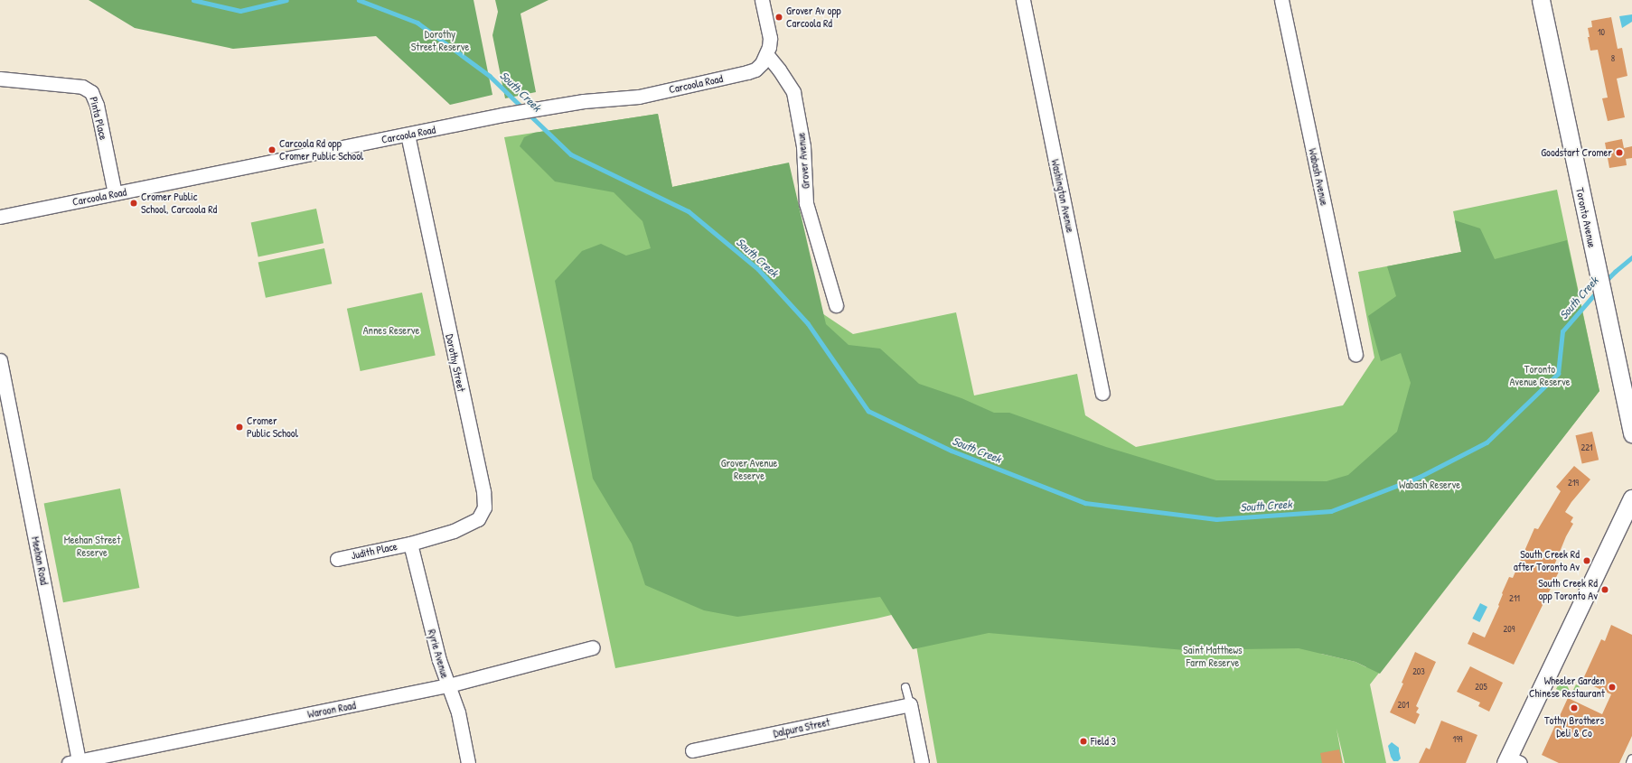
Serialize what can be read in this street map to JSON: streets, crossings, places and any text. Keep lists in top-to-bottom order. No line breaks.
{"streets":{"street":["Carcoola Road","Pinta Place","Grover Avenue","Wabash Avenue","Washington Avenue","Toronto Avenue","Dorothy Street","Judith Place","Meehan Road","Ryrie Avenue","Waroon Road","Dalpura Street"]},"crossings":[["Carcoola Road","Pinta Place"],["Carcoola Road","Grover Avenue"],["Carcoola Road","Dorothy Street"],["Dorothy Street","Judith Place"],["Dorothy Street","Ryrie Avenue"],["Judith Place","Ryrie Avenue"],["Meehan Road","Waroon Road"],["Ryrie Avenue","Waroon Road"]],"water":["South Creek"],"parks":["Dorothy Street Reserve","Annes Reserve","Toronto Avenue Reserve","Grover Avenue Reserve","Wabash Reserve","Meehan Street Reserve","Saint Matthews Farm Reserve"],"places":["Grover Av opp Carcoola Rd","Carcoola Rd opp Cromer Public School","Goodstart Cromer","Cromer Public School, Carcoola Rd","Cromer Public School","South Creek Rd after Toronto Av","South Creek Rd opp Toronto Av","Wheeler Garden Chinese Restaurant","Tothy Brothers Deli & Co","Field 3"],"house_numbers":["10","8","221","219","211","209","203","205","201","199"]}
